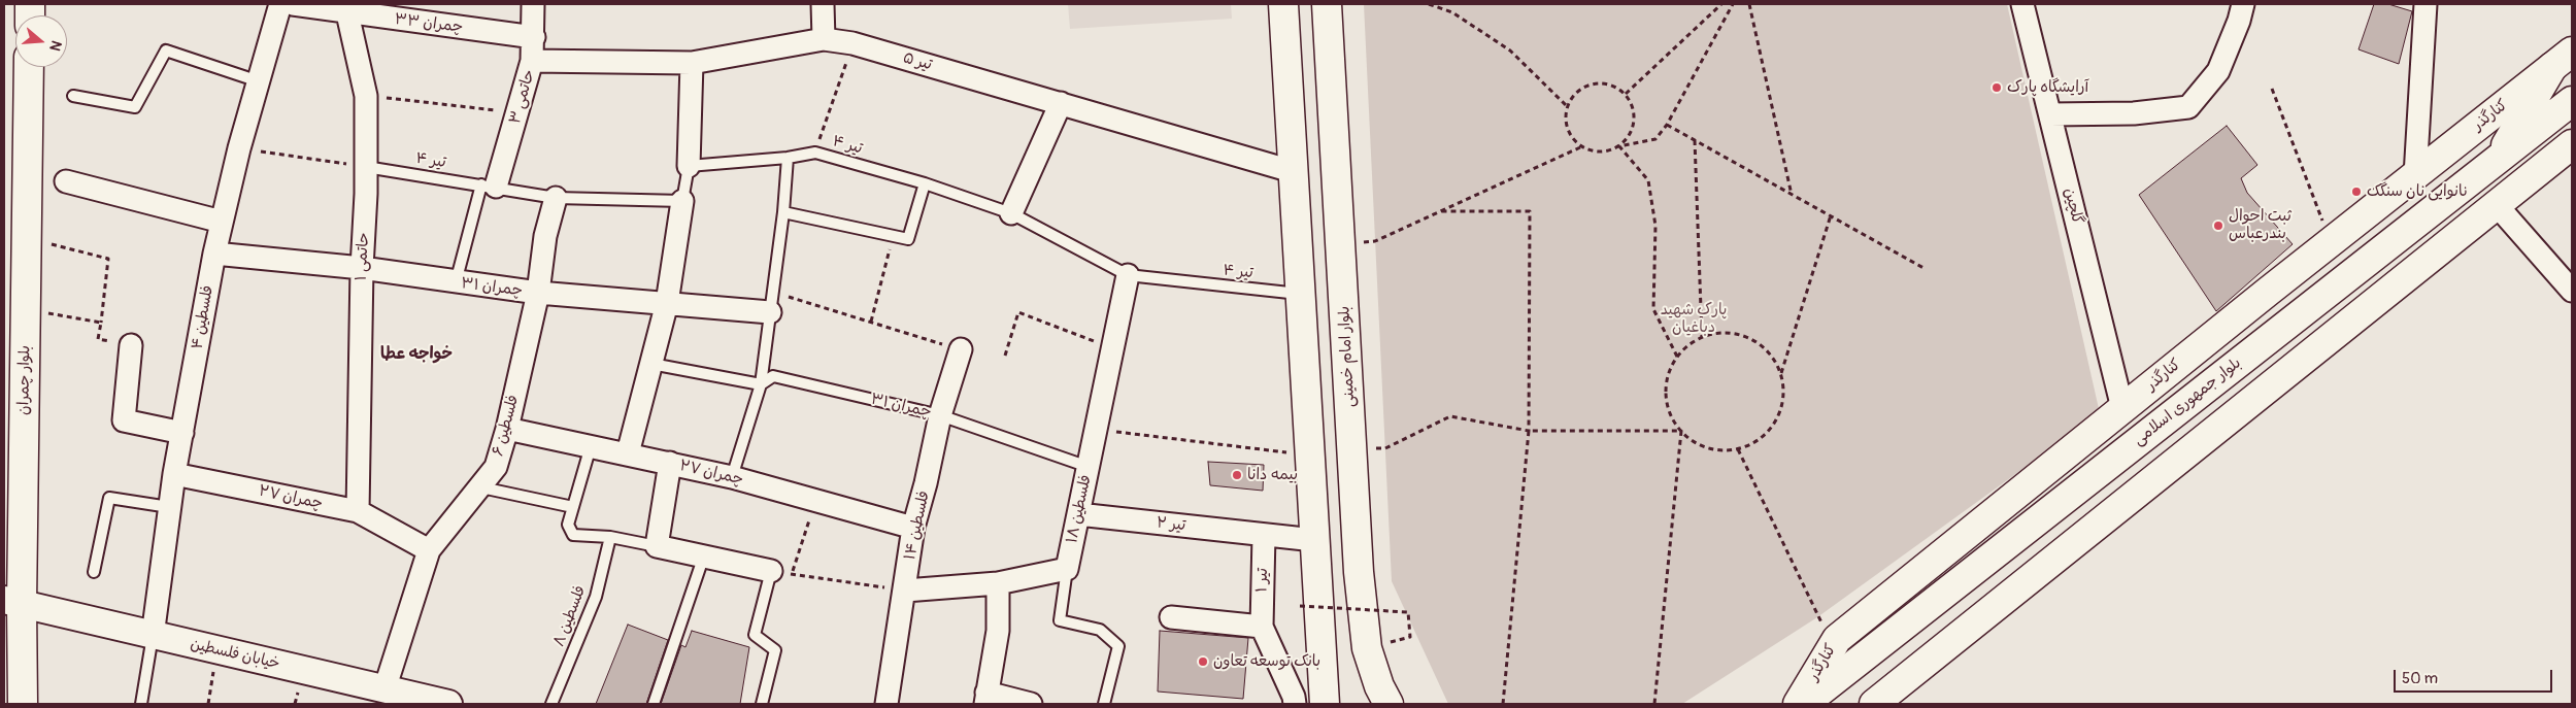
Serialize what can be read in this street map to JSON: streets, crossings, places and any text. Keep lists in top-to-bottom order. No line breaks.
{"streets":{"main road":["کنارگذر","بلوار امام خمینی","بلوار چمران","بلوار جمهوری اسلامی"],"street":["چمران ۳۳","تیر ۵","حاتمی ۳","گلچین","حاتمی ۱","چمران ۳۱","فلسطین ۴","فلسطین ۶","چمران ۲۷","فلسطین ۱۸","تیر ۲","فلسطین ۱۴","تیر ۱","خیابان فلسطین"],"lane":["تیر ۴","فلسطین ۸"]},"crossings":[["چمران ۳۳","حاتمی ۳"],["چمران ۳۳","حاتمی ۱"],["تیر ۵","حاتمی ۳"],["حاتمی ۳","تیر ۴"],["کنارگذر","گلچین"],["تیر ۴","حاتمی ۱"],["تیر ۴","فلسطین ۶"],["تیر ۴","فلسطین ۱۸"],["حاتمی ۱","چمران ۳۱"],["حاتمی ۱","چمران ۲۷"],["چمران ۳۱","فلسطین ۴"],["چمران ۳۱","فلسطین ۶"],["چمران ۳۱","فلسطین ۱۸"],["چمران ۳۱","فلسطین ۱۴"],["فلسطین ۴","چمران ۲۷"],["فلسطین ۴","خیابان فلسطین"],["بلوار چمران","خیابان فلسطین"],["فلسطین ۶","چمران ۲۷"],["فلسطین ۶","خیابان فلسطین"],["چمران ۲۷","فلسطین ۱۴"],["فلسطین ۱۸","تیر ۲"],["تیر ۲","تیر ۱"]],"districts":["خواجه عطا"],"parks":["پارک شهید دباغیان"],"places":["آرایشگاه پارک","نانوایی نان سنگک","ثبت احوال بندرعباس","بیمه دانا","بانک توسعه تعاون"],"scale_bar":"50 m","north":"right"}
